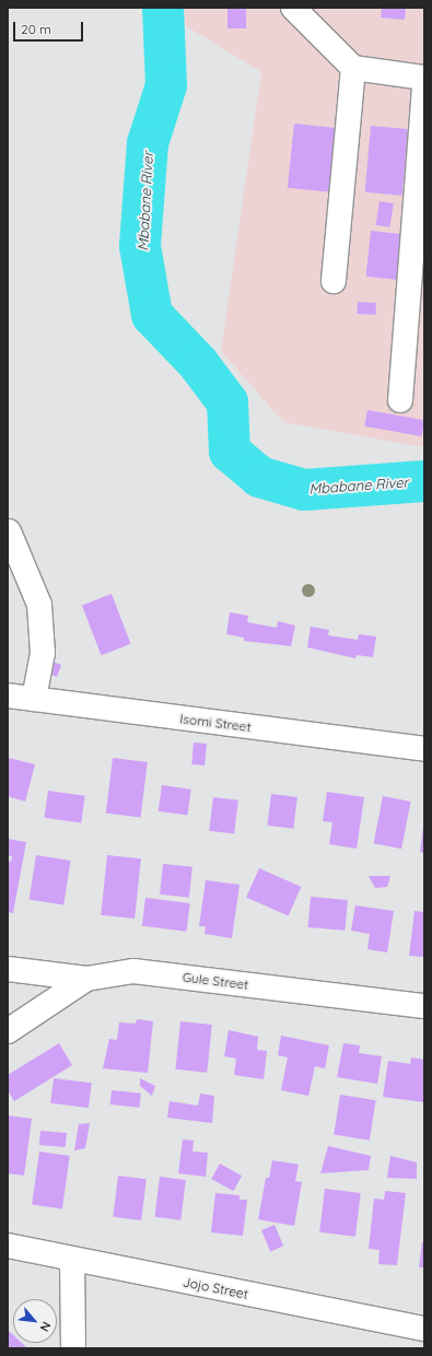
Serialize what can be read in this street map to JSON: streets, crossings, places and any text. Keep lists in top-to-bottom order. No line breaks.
{"streets":{"street":["Isomi Street","Gule Street","Jojo Street"]},"water":["Mbabane River"],"scale_bar":"20 m","north":"bottom right"}
